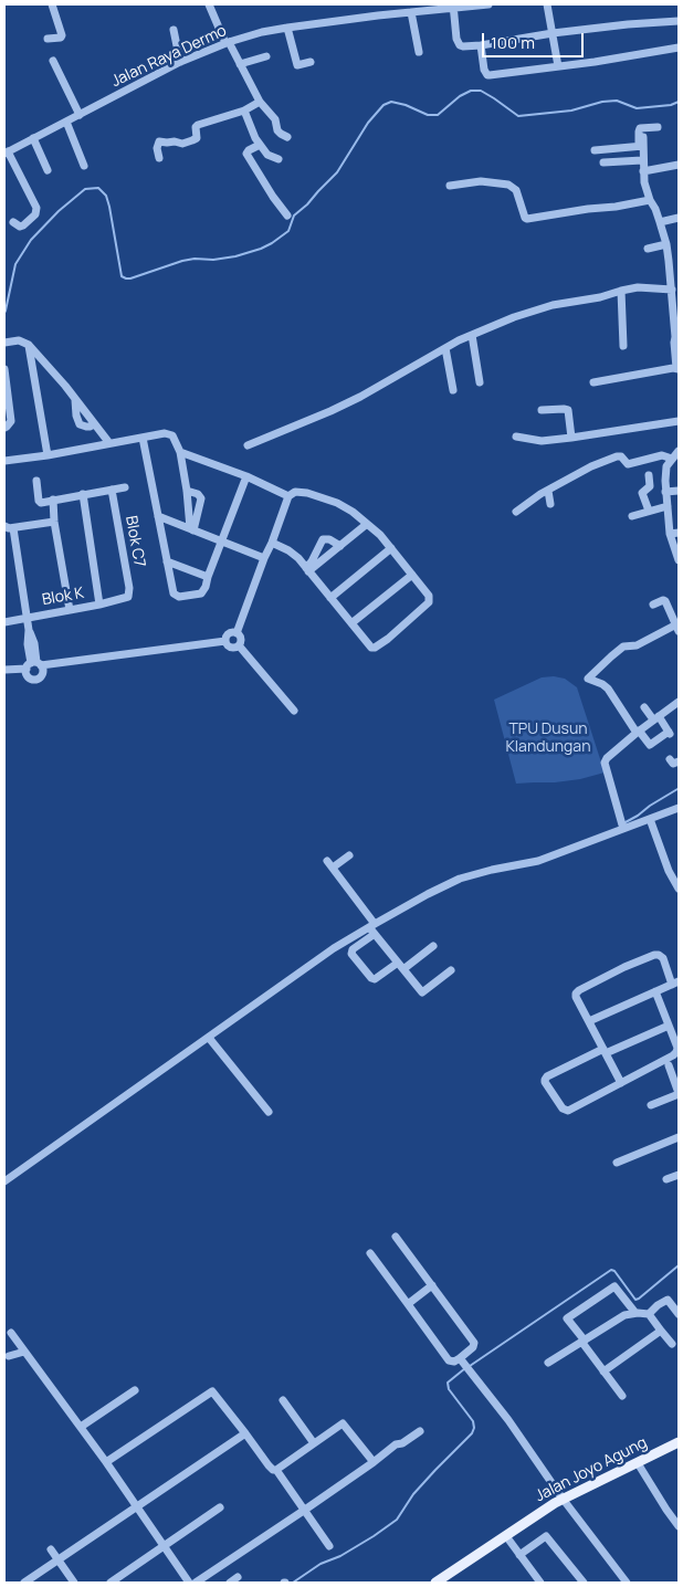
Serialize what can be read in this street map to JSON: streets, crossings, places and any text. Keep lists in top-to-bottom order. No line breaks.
{"streets":{"main road":["Jalan Joyo Agung"],"street":["Jalan Raya Dermo","Blok C7","Blok K"]},"crossings":[["Blok C7","Blok K"]],"parks":["TPU Dusun Klandungan"],"scale_bar":"100 m"}
